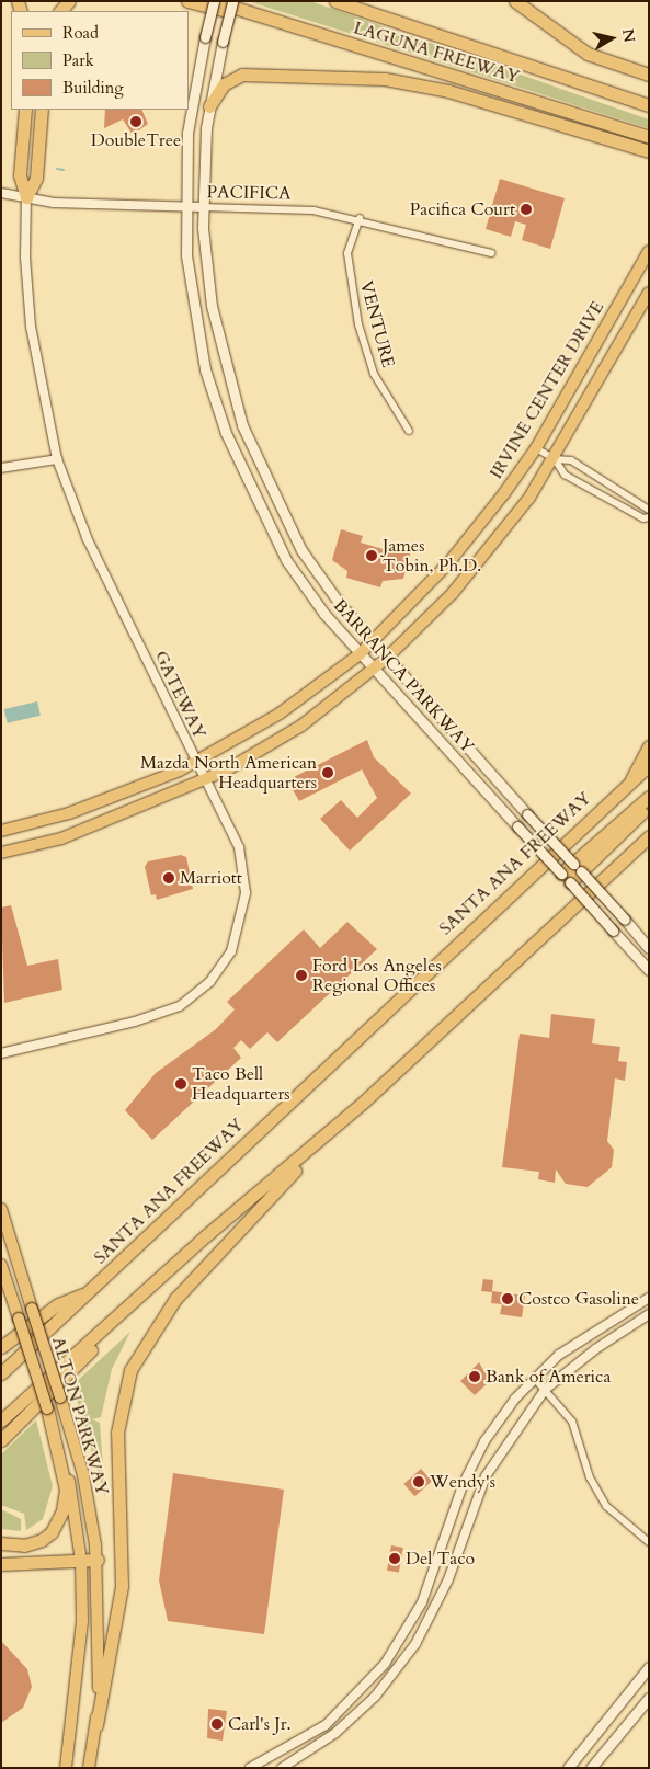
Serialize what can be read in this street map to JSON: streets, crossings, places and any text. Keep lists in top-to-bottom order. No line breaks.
{"streets":{"highway":["LAGUNA FREEWAY","SANTA ANA FREEWAY"],"main road":["IRVINE CENTER DRIVE","BARRANCA PARKWAY","ALTON PARKWAY"],"street":["PACIFICA","VENTURE","GATEWAY"]},"crossings":[["LAGUNA FREEWAY","BARRANCA PARKWAY"],["PACIFICA","VENTURE"],["PACIFICA","BARRANCA PARKWAY"],["PACIFICA","GATEWAY"],["IRVINE CENTER DRIVE","BARRANCA PARKWAY"],["IRVINE CENTER DRIVE","GATEWAY"]],"places":["DoubleTree","Pacifica Court","James Tobin, Ph.D.","Mazda North American Headquarters","Marriott","Ford Los Angeles Regional Offices","Taco Bell Headquarters","Costco Gasoline","Bank of America","Wendy's","Del Taco","Carl's Jr."],"legend":["Road","Park","Building"],"north":"right"}
